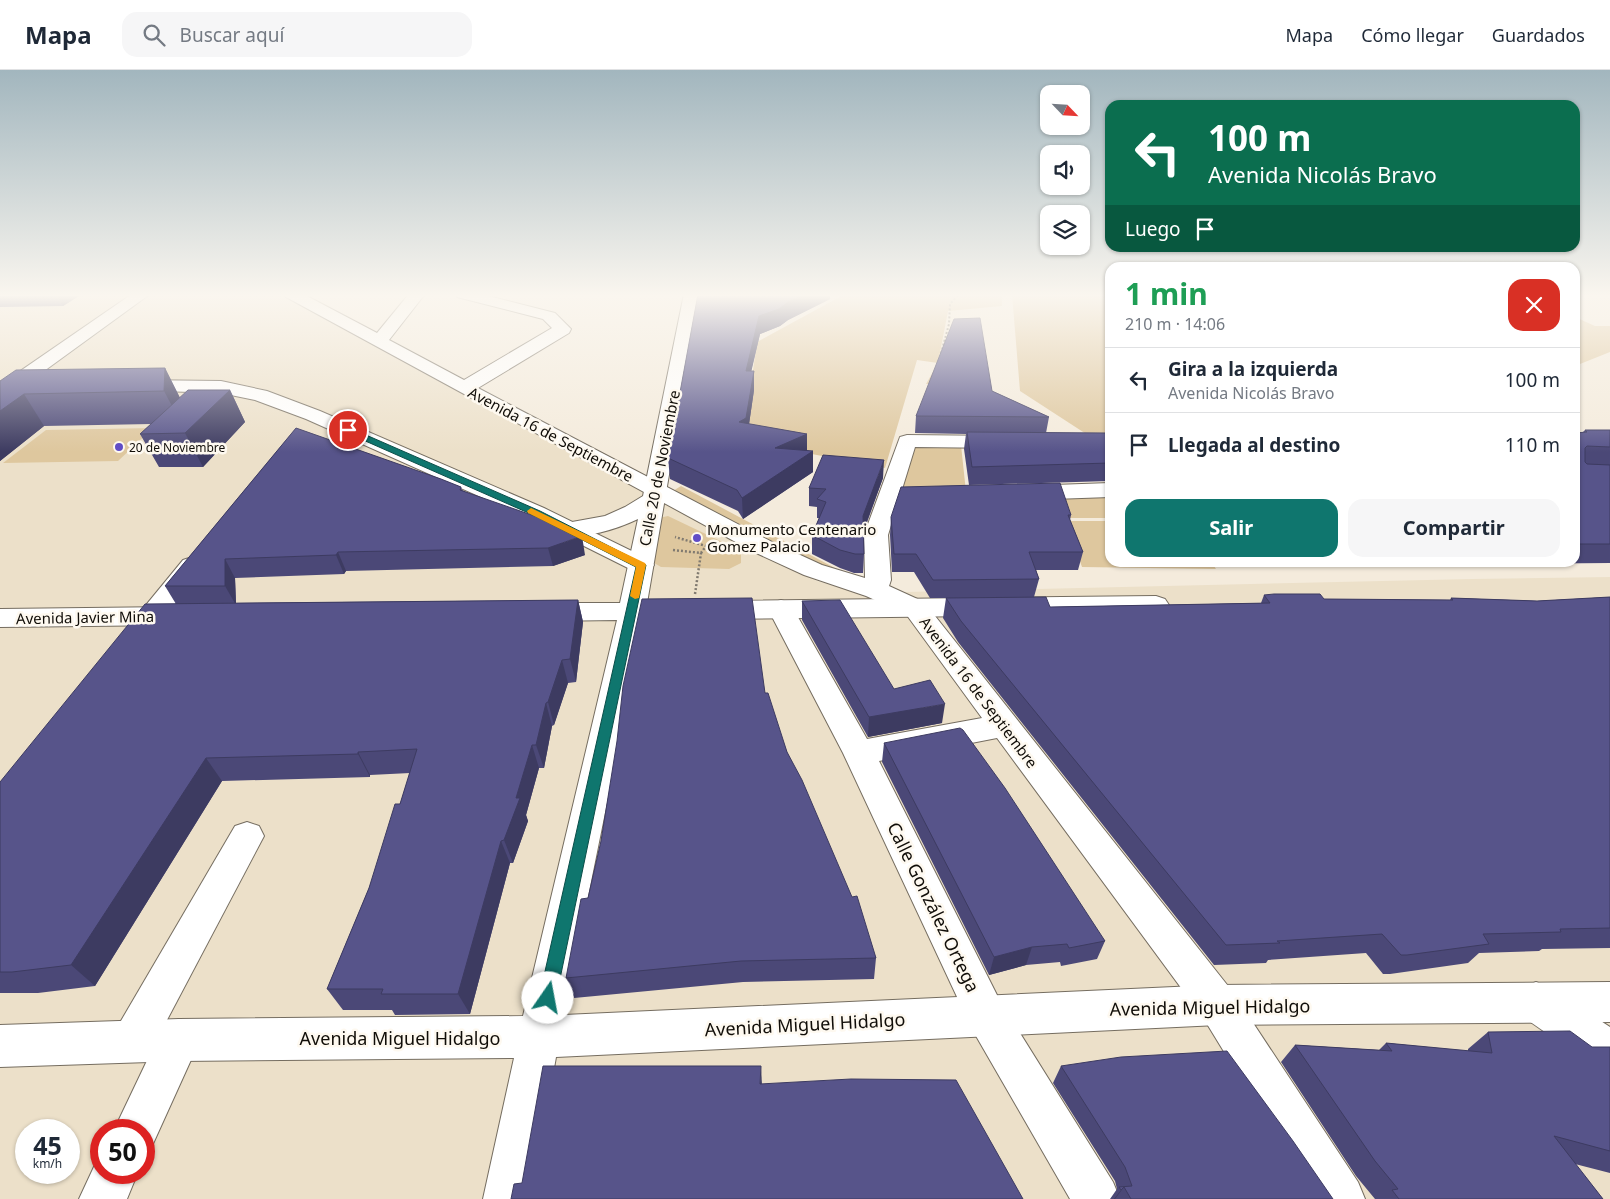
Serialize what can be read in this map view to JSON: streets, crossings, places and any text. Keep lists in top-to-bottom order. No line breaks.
{"streets":{"street":["Avenida 16 de Septiembre","Calle 20 de Noviembre","Avenida Javier Mina","Calle González Ortega","Avenida Miguel Hidalgo"]},"crossings":[["Avenida 16 de Septiembre","Calle 20 de Noviembre"],["Avenida 16 de Septiembre","Avenida Miguel Hidalgo"],["Calle 20 de Noviembre","Avenida Miguel Hidalgo"],["Calle González Ortega","Avenida Miguel Hidalgo"]],"places":["20 de Noviembre","Monumento Centenario Gomez Palacio"],"north":"bottom right","page":{"header":"Mapa","search":"Buscar aquí","nav":["Mapa","Cómo llegar","Guardados"],"turn":["100 m","Avenida Nicolás Bravo"],"then":"Luego","heading":["1 min","210 m · 14:06"],"list":[{"name":"Gira a la izquierda","note":"Avenida Nicolás Bravo","value":"100 m"},{"name":"Llegada al destino","value":"110 m"}],"buttons":["Salir","Compartir"],"speed":"45 km/h","limit":"50"}}
